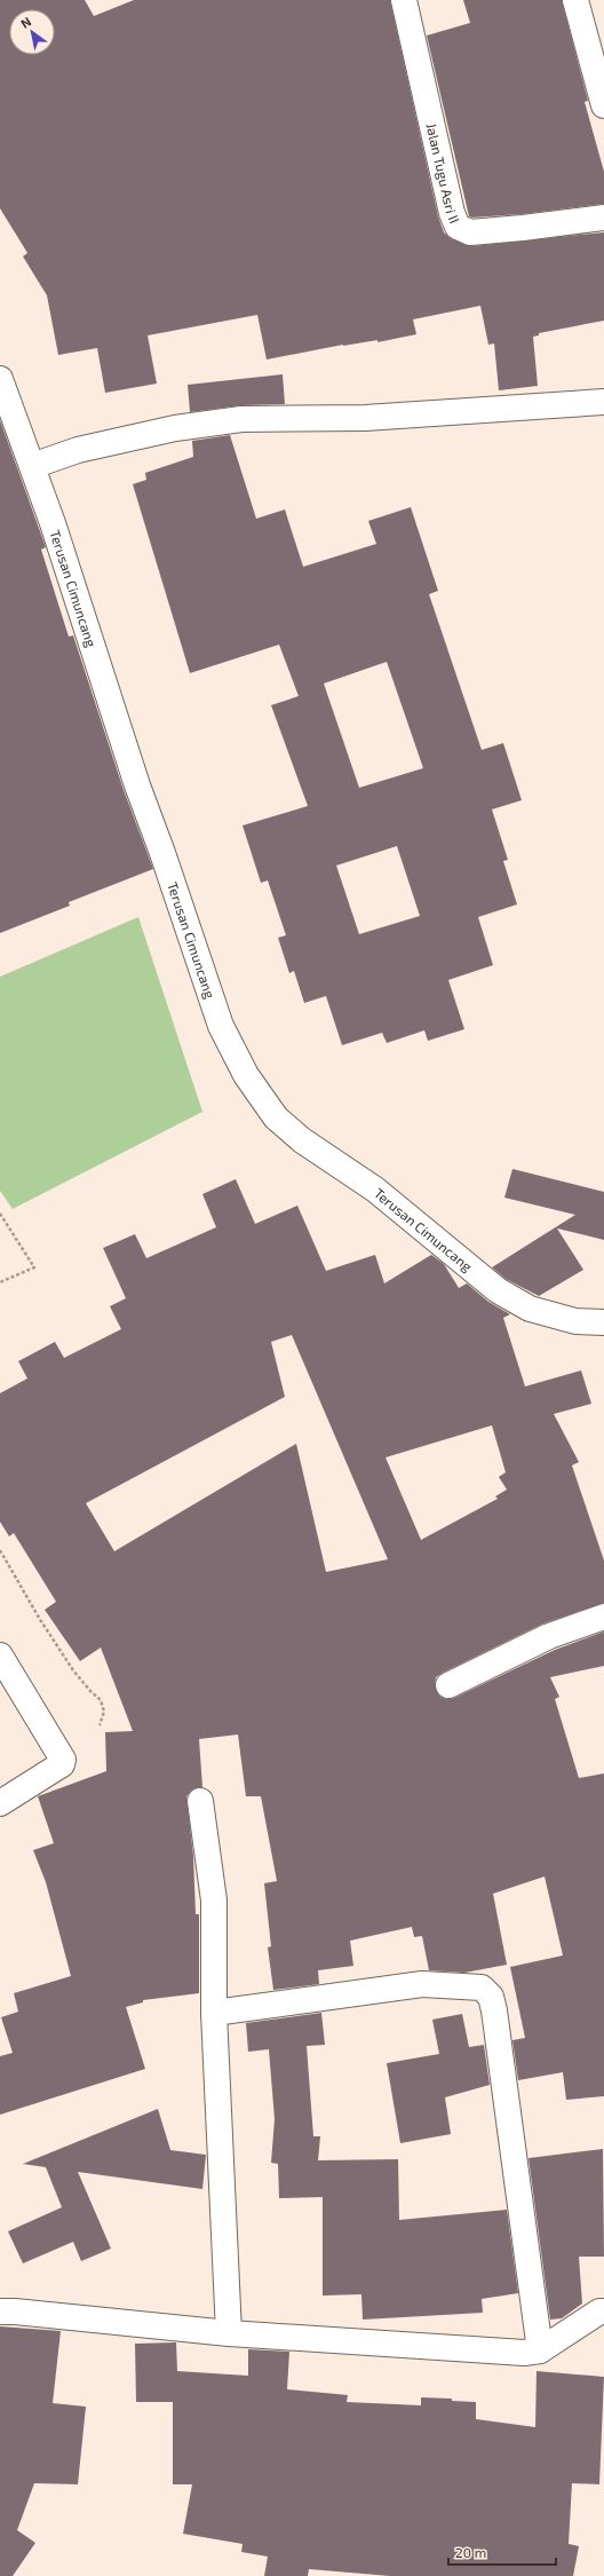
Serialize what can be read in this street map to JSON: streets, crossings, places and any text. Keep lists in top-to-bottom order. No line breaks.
{"streets":{"street":["Jalan Tugu Asri II","Terusan Cimuncang"]},"scale_bar":"20 m","north":"top left"}
